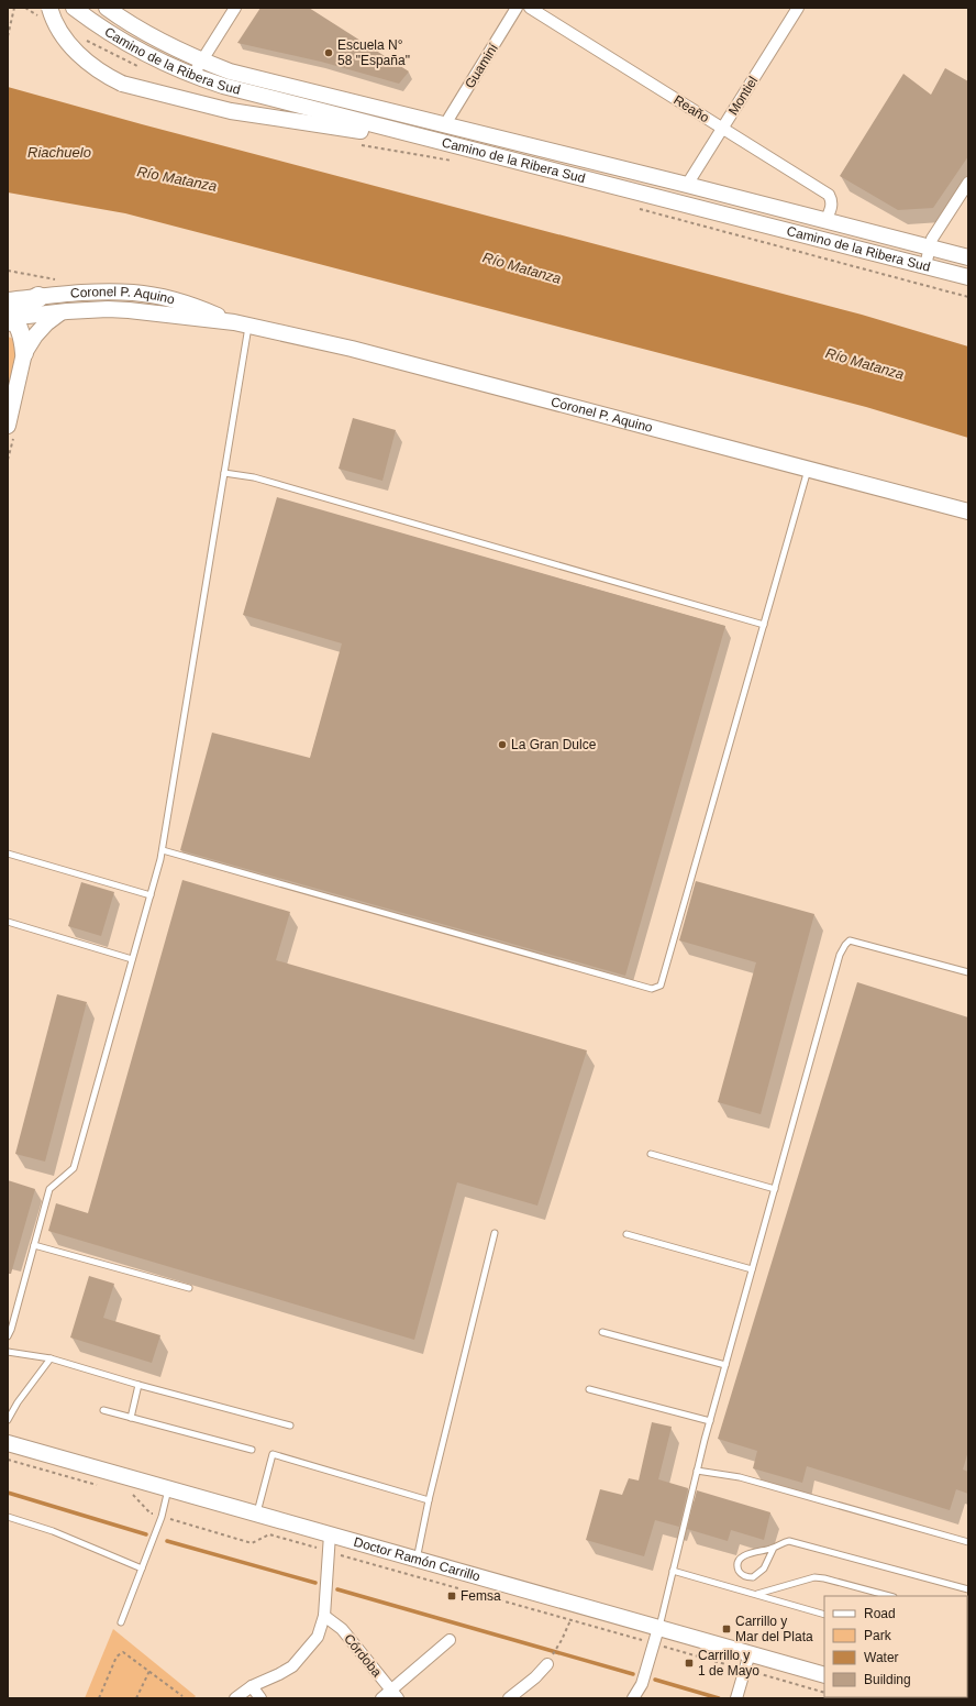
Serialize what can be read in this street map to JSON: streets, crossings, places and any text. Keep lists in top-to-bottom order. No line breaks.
{"streets":{"main road":["Camino de la Ribera Sud","Coronel P. Aquino","Doctor Ramón Carrillo"],"street":["Guaminí","Montiel","Reaño","Córdoba"]},"crossings":[["Camino de la Ribera Sud","Guaminí"],["Camino de la Ribera Sud","Montiel"],["Camino de la Ribera Sud","Reaño"],["Montiel","Reaño"]],"water":["Riachuelo","Río Matanza"],"places":{"other":["Escuela N° 58 \"España\"","La Gran Dulce"],"transit":["Femsa","Carrillo y Mar del Plata","Carrillo y 1 de Mayo"]},"legend":["Road","Park","Water","Building"]}
